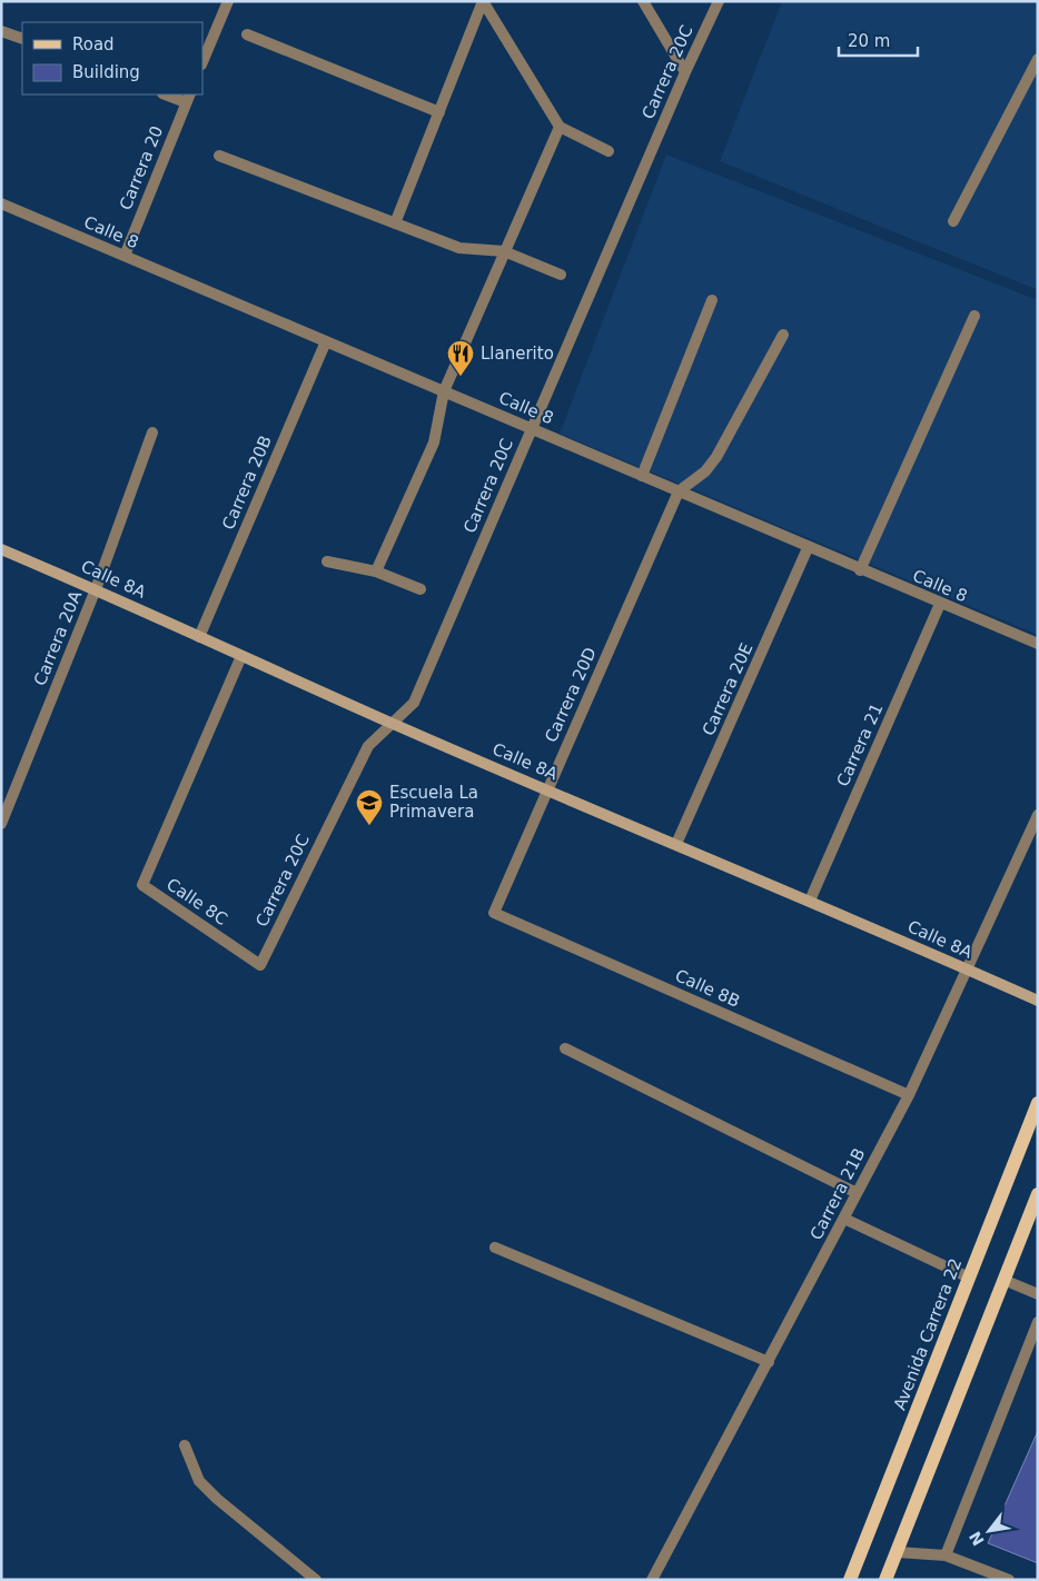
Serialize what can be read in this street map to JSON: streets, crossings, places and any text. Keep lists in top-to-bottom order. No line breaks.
{"streets":{"main road":["Avenida Carrera 22"],"street":["Carrera 20C","Carrera 20","Calle 8","Carrera 20B","Calle 8A","Carrera 20A","Carrera 20E","Carrera 20D","Carrera 21","Calle 8C","Calle 8B","Carrera 21B"]},"crossings":[["Carrera 20C","Calle 8"],["Carrera 20C","Calle 8A"],["Carrera 20C","Calle 8C"],["Carrera 20","Calle 8"],["Calle 8","Carrera 20B"],["Calle 8","Carrera 20E"],["Calle 8","Carrera 20D"],["Calle 8","Carrera 21"],["Carrera 20B","Calle 8A"],["Calle 8A","Carrera 20A"],["Calle 8A","Carrera 20E"],["Calle 8A","Carrera 20D"],["Calle 8A","Carrera 21"],["Calle 8A","Calle 8C"],["Calle 8A","Carrera 21B"],["Carrera 20D","Calle 8B"],["Calle 8B","Carrera 21B"]],"places":{"restaurant":["Llanerito"],"school or university":["Escuela La Primavera"]},"legend":["Road","Building"],"scale_bar":"20 m","north":"bottom left"}
